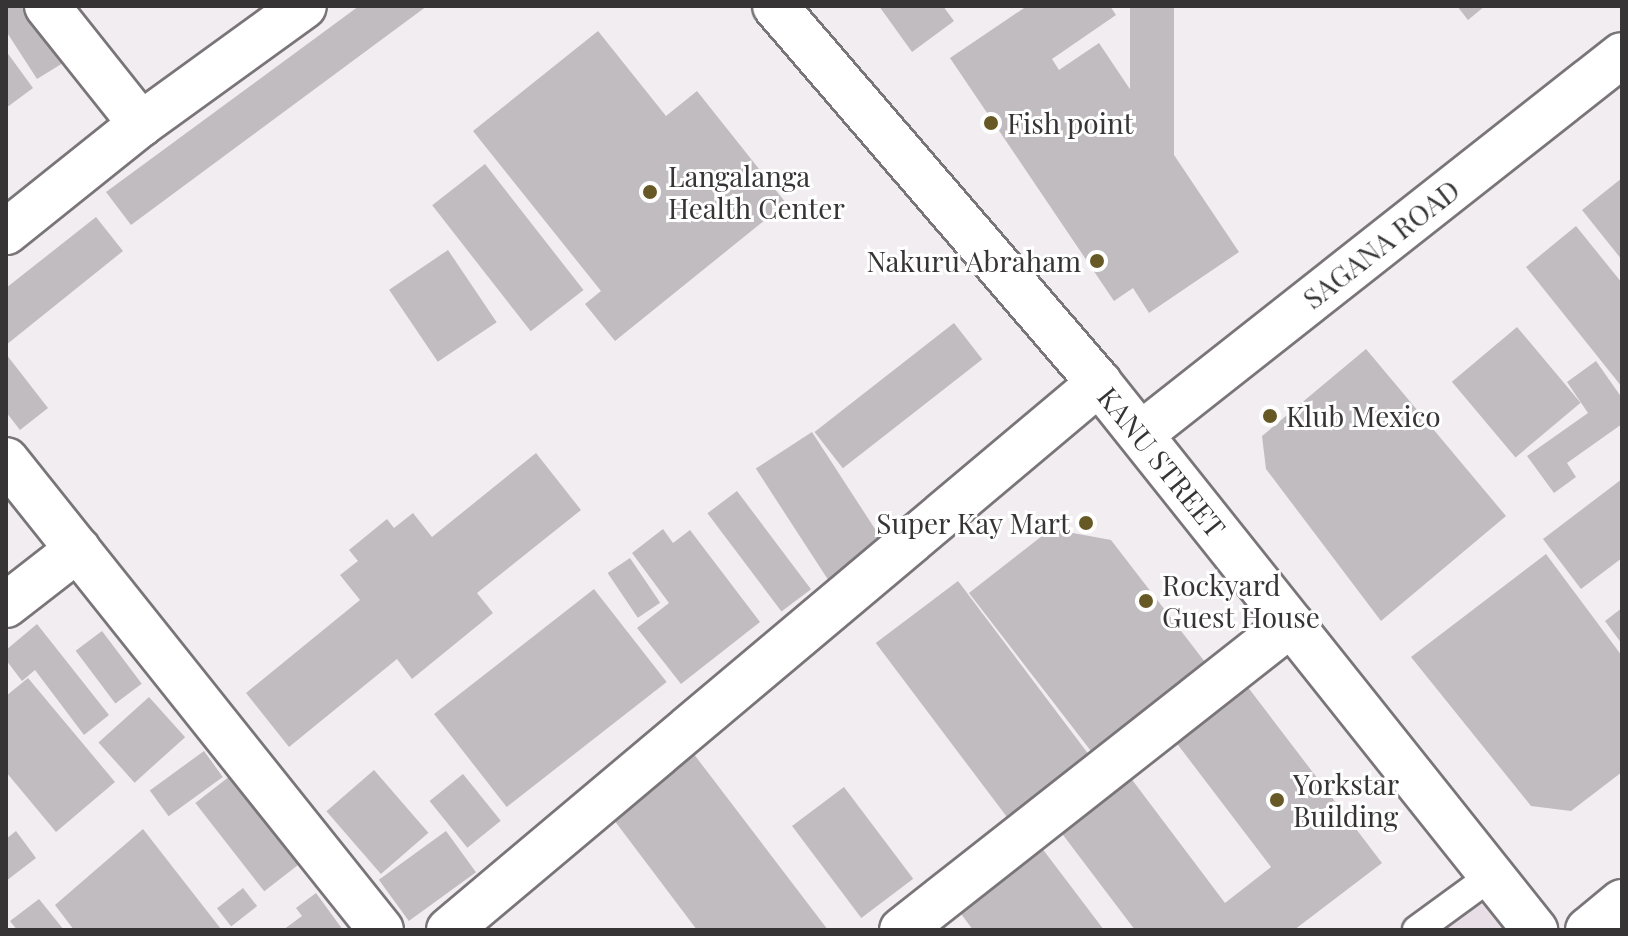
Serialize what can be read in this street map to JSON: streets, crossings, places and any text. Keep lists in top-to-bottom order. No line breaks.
{"streets":{"street":["SAGANA ROAD","KANU STREET"]},"crossings":[["SAGANA ROAD","KANU STREET"]],"places":["Fish point","Langalanga Health Center","Nakuru Abraham","Klub Mexico","Super Kay Mart","Rockyard Guest House","Yorkstar Building"]}
